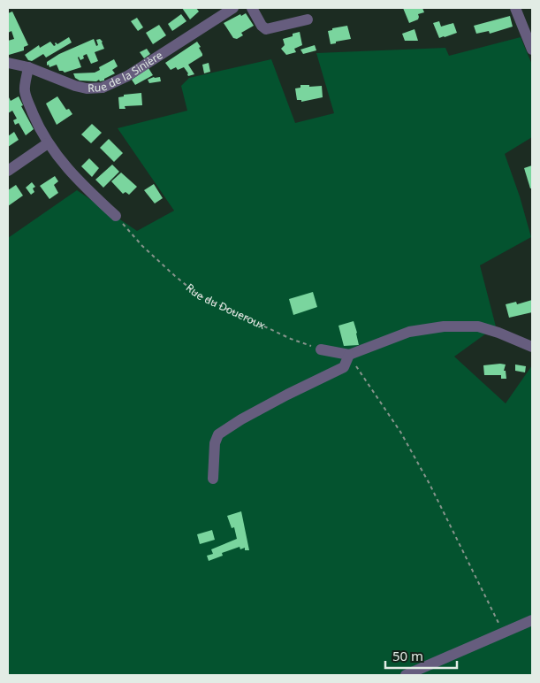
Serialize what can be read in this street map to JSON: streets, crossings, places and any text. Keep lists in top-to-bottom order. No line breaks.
{"streets":{"street":["Rue de la Sinière"],"path":["Rue du Doueroux"]},"scale_bar":"50 m"}
